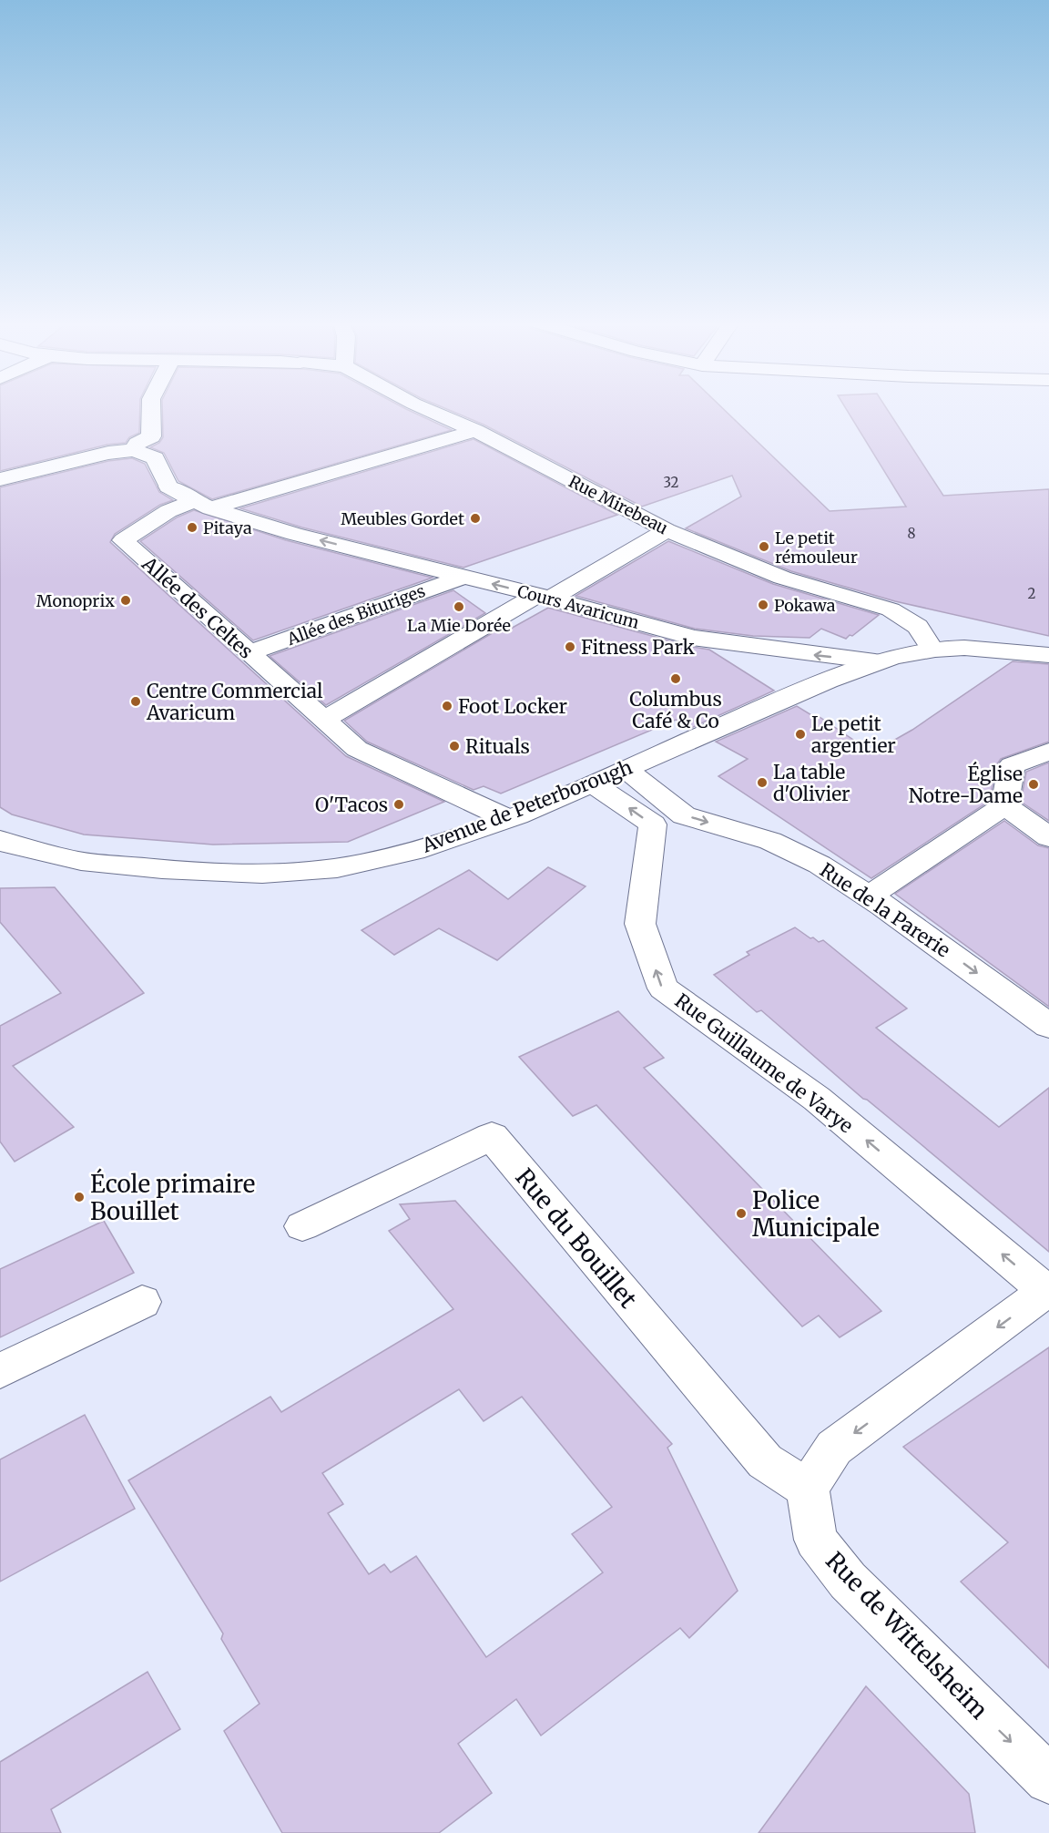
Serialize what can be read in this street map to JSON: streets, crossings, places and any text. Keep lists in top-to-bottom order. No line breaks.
{"streets":{"street":["Rue Mirebeau","Cours Avaricum","Allée des Celtes","Allée des Bituriges","Avenue de Peterborough","Rue de la Parerie","Rue Guillaume de Varye","Rue du Bouillet","Rue de Wittelsheim"]},"crossings":[["Rue Mirebeau","Cours Avaricum"],["Cours Avaricum","Allée des Celtes"],["Cours Avaricum","Allée des Bituriges"],["Cours Avaricum","Avenue de Peterborough"],["Allée des Celtes","Allée des Bituriges"],["Allée des Celtes","Avenue de Peterborough"],["Avenue de Peterborough","Rue de la Parerie"],["Avenue de Peterborough","Rue Guillaume de Varye"],["Rue du Bouillet","Rue de Wittelsheim"]],"one_way":["Cours Avaricum","Rue de la Parerie","Rue Guillaume de Varye","Rue de Wittelsheim"],"places":["Meubles Gordet","Pitaya","Le petit rémouleur","Monoprix","Pokawa","La Mie Dorée","Fitness Park","Columbus Café & Co","Centre Commercial Avaricum","Foot Locker","Le petit argentier","Rituals","La table d'Olivier","Église Notre-Dame","O'Tacos","École primaire Bouillet","Police Municipale"],"house_numbers":["32","8","2"]}
